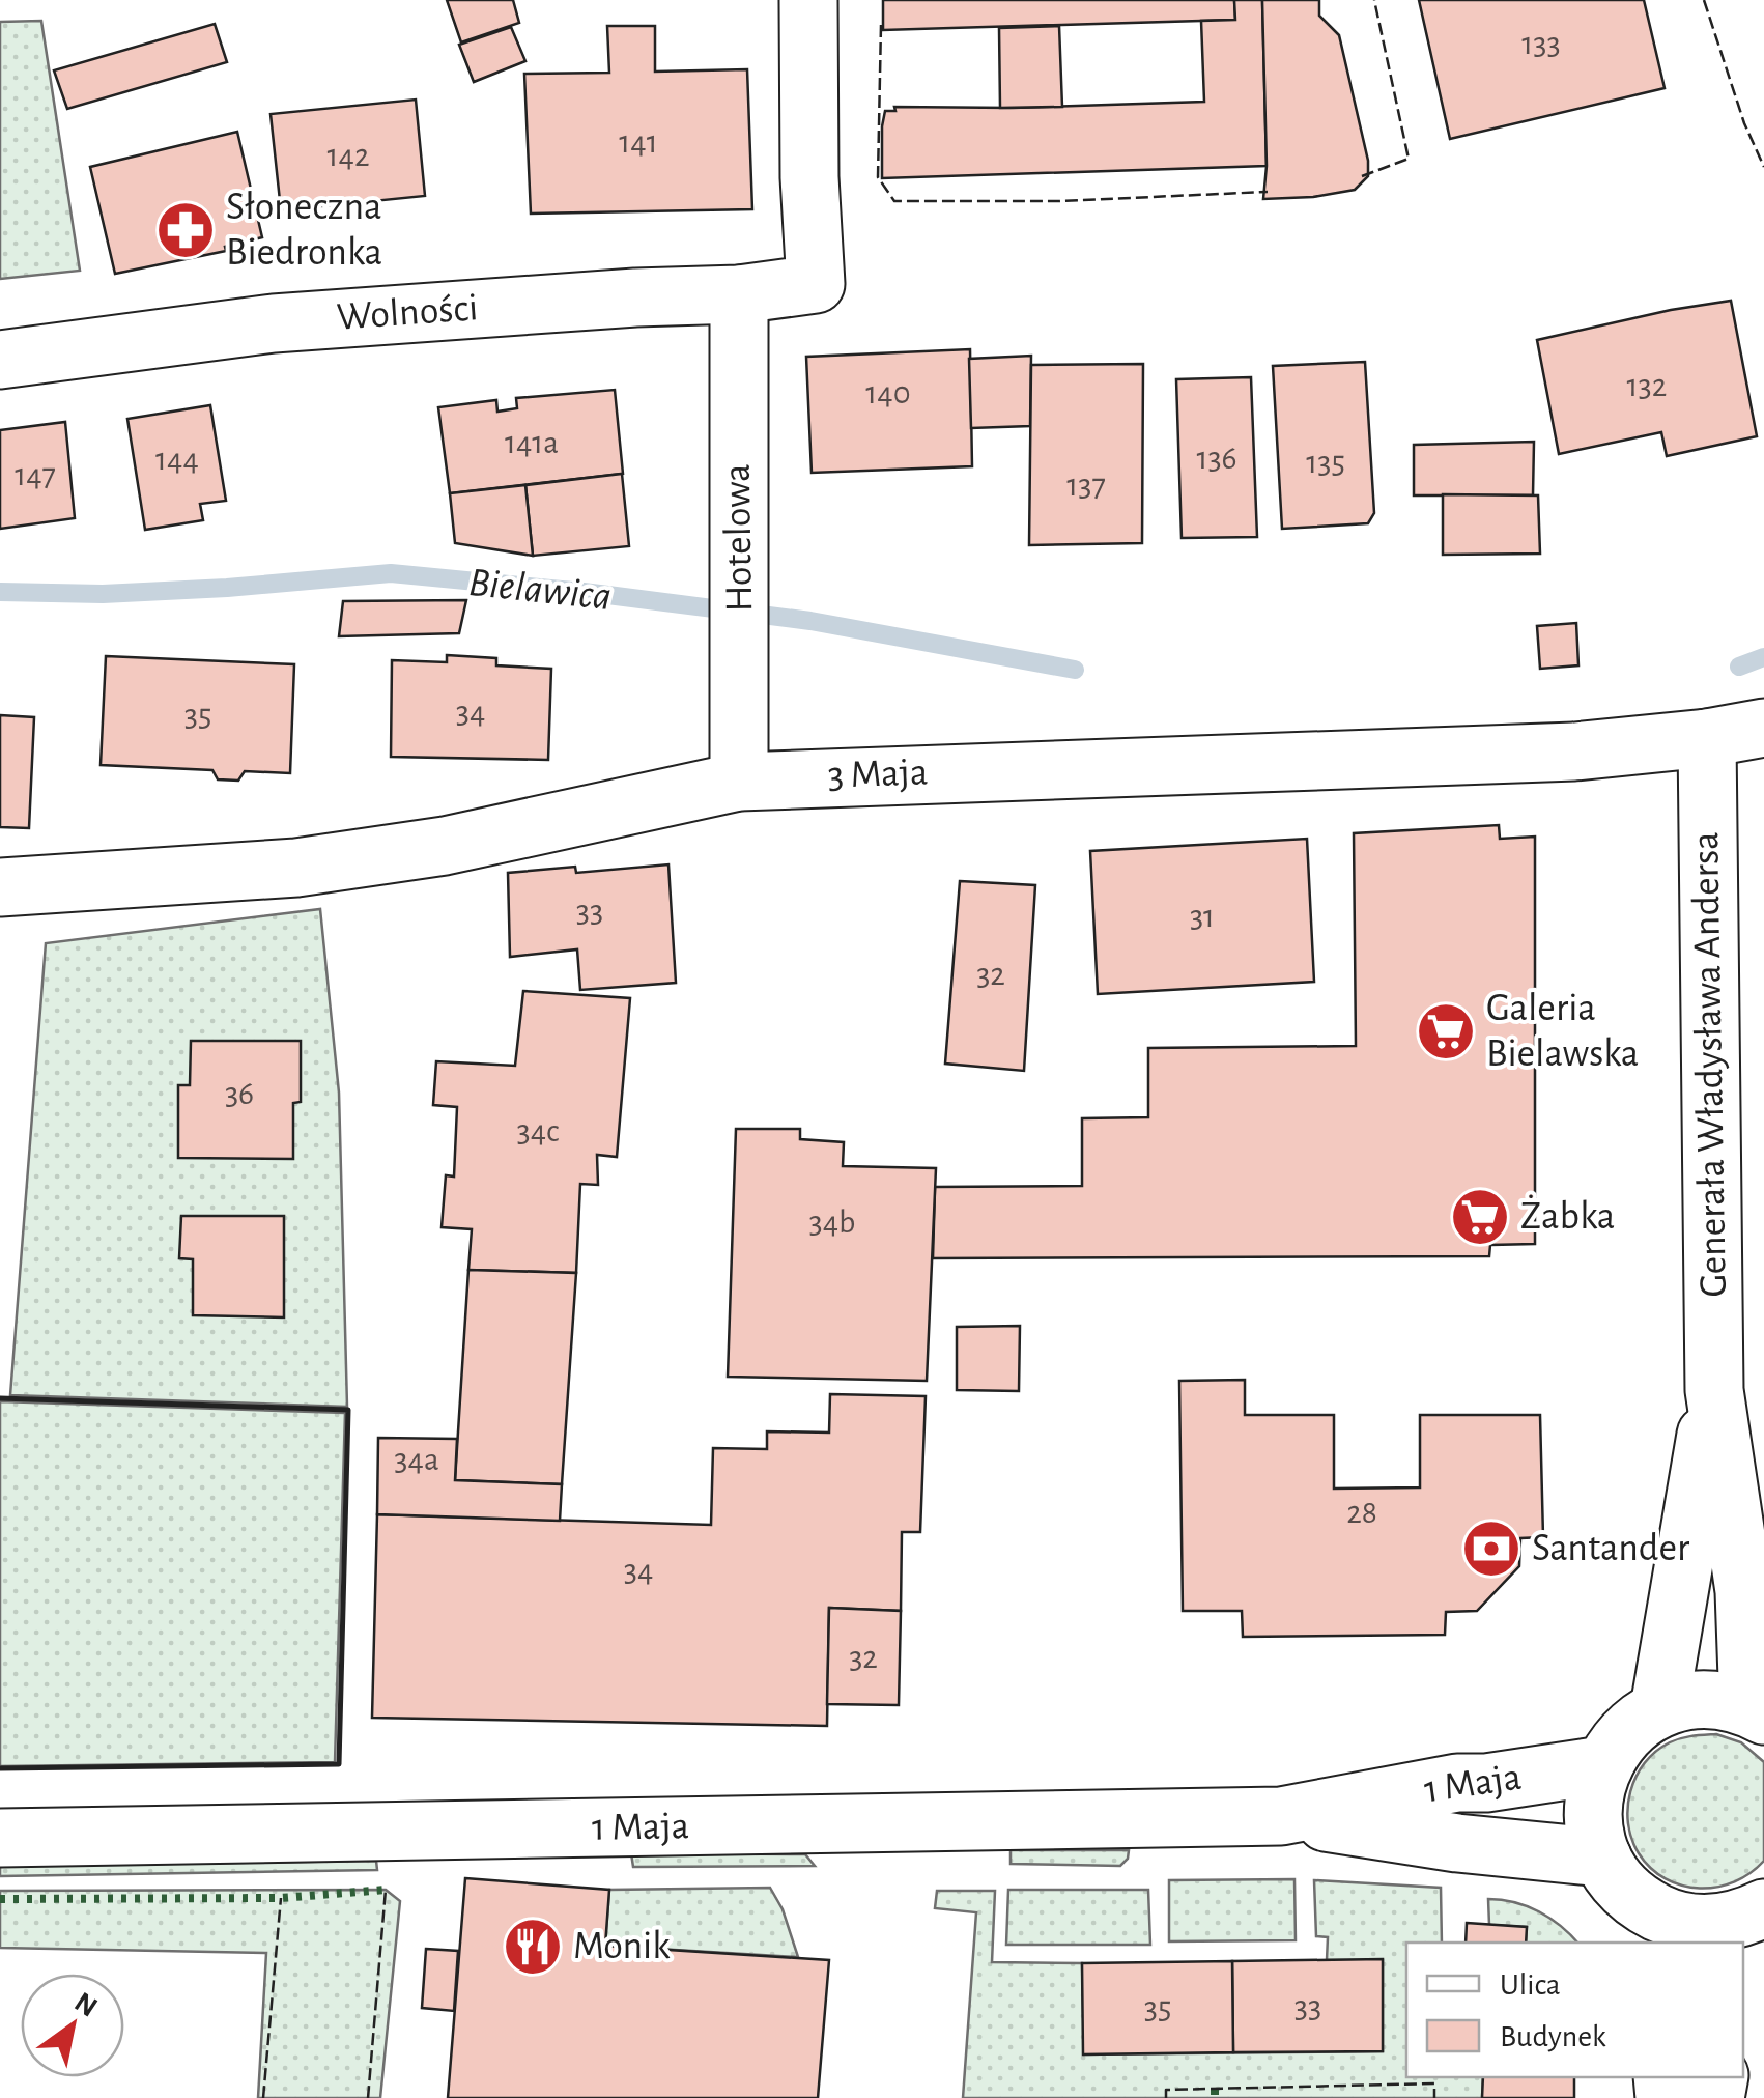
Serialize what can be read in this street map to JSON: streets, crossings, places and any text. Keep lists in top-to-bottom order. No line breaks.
{"streets":{"street":["Wolności","Hotelowa","3 Maja","Generała Władysława Andersa","1 Maja"]},"crossings":[["Wolności","Hotelowa"],["Hotelowa","3 Maja"],["3 Maja","Generała Władysława Andersa"]],"water":["Bielawica"],"places":{"pharmacy":["Słoneczna Biedronka"],"supermarket":["Galeria Bielawska","Żabka"],"bank":["Santander"],"restaurant":["Monik"]},"house_numbers":["133","141","142","132","140","141a","136","144","135","147","137","34","35","33","31","32","36","34c","34b","34a","28","34","32","33","35"],"legend":["Ulica","Budynek"],"north":"top right"}
